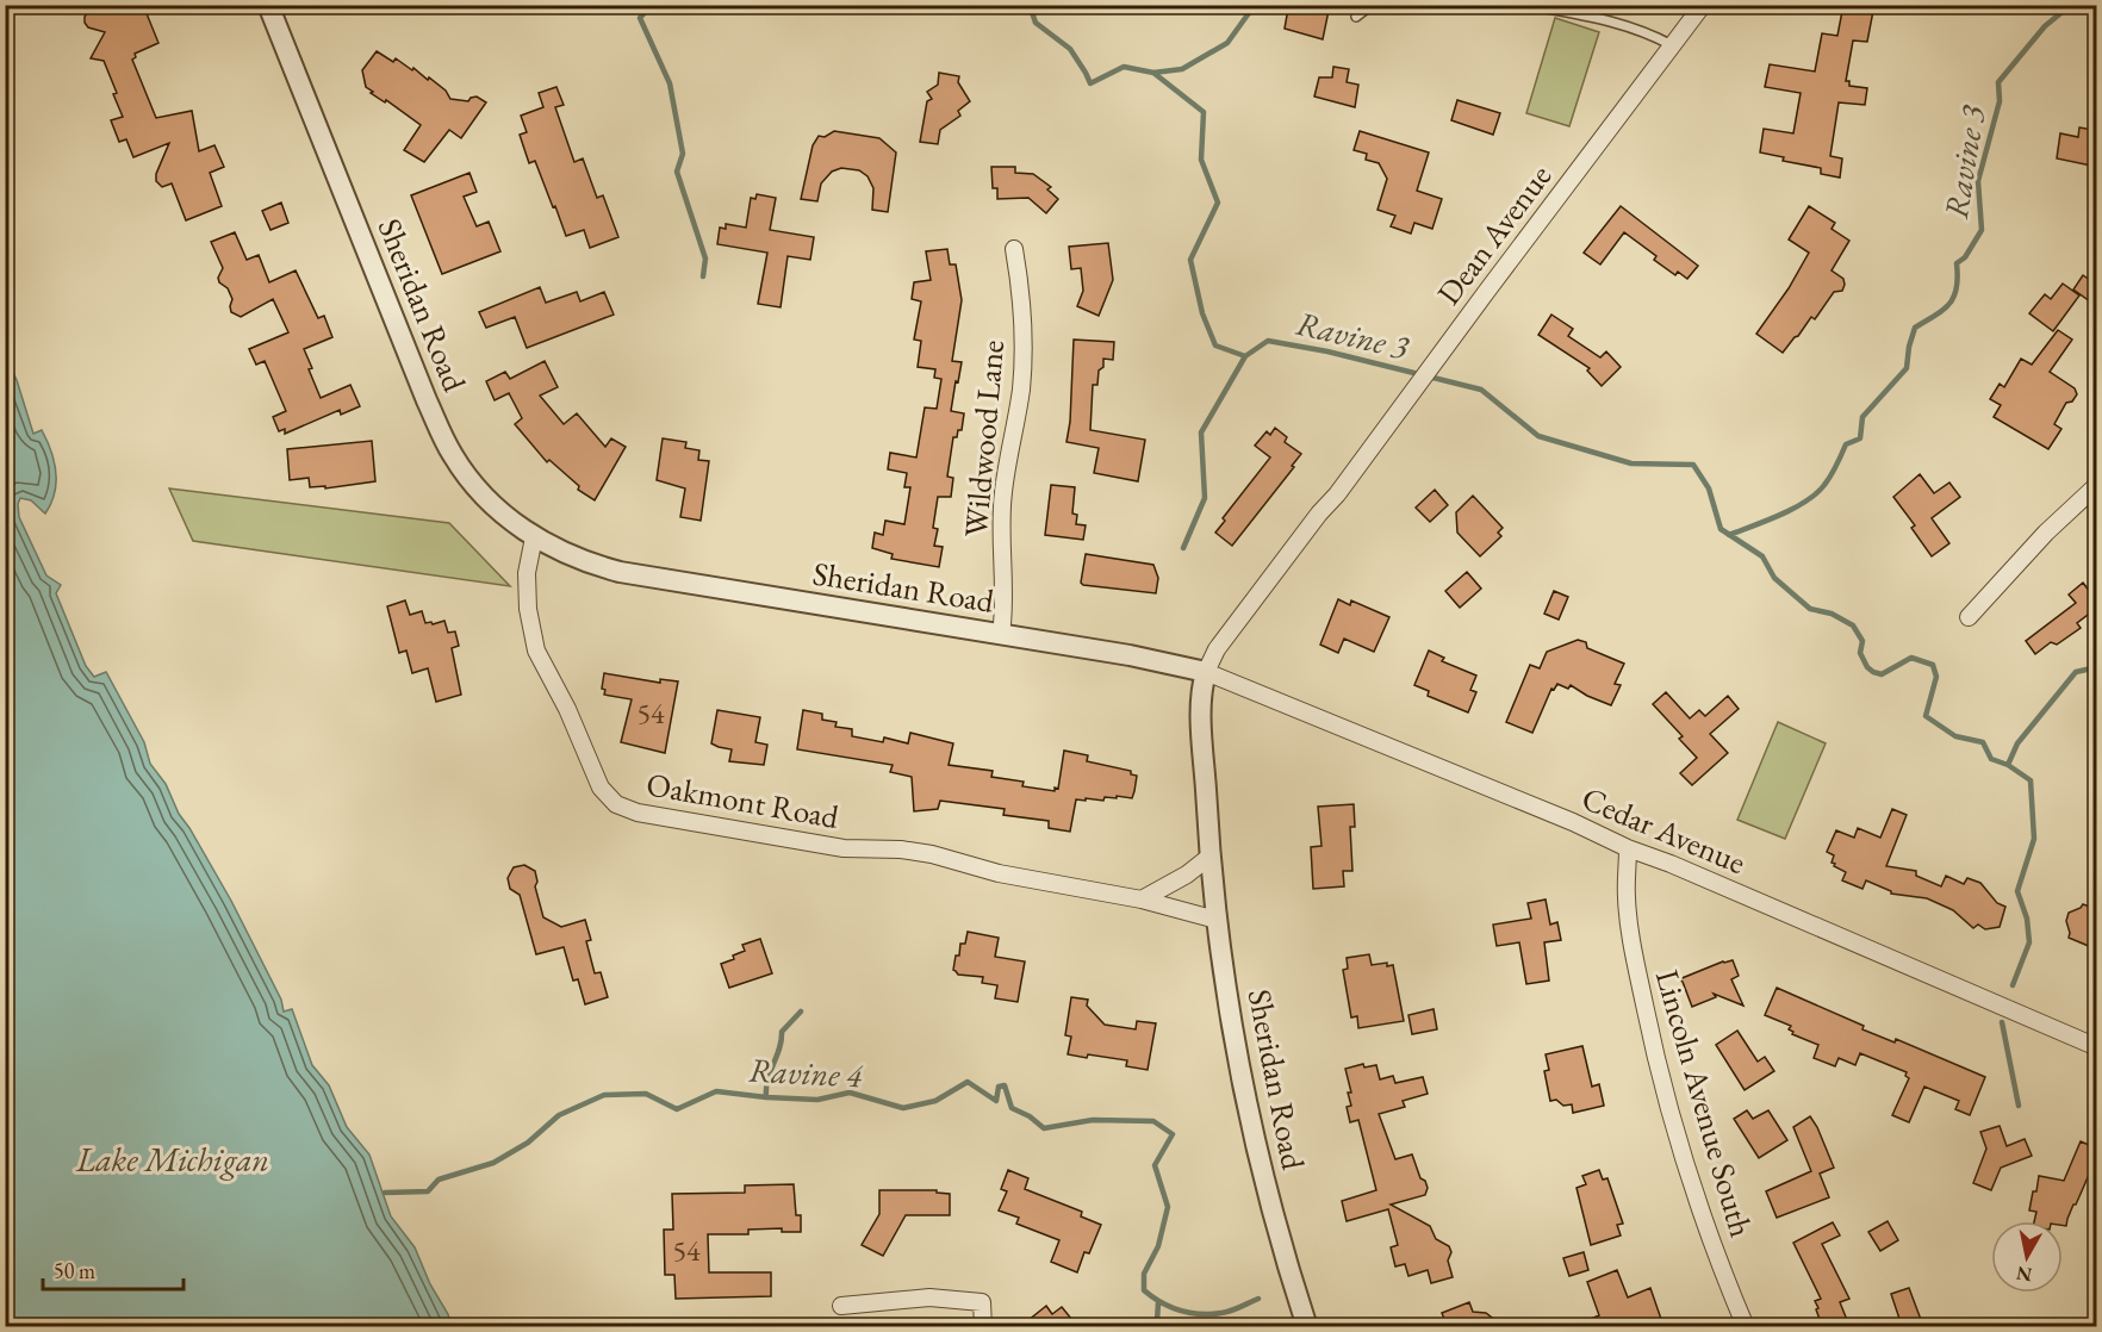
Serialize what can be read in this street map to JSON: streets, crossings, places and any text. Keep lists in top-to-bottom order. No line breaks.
{"streets":{"street":["Dean Avenue","Sheridan Road","Wildwood Lane","Oakmont Road","Cedar Avenue","Lincoln Avenue South"]},"crossings":[["Dean Avenue","Sheridan Road"],["Dean Avenue","Cedar Avenue"],["Sheridan Road","Wildwood Lane"],["Sheridan Road","Oakmont Road"],["Sheridan Road","Cedar Avenue"],["Cedar Avenue","Lincoln Avenue South"]],"water":["Ravine 3","Ravine 4","Lake Michigan"],"house_numbers":["54","54"],"scale_bar":"50 m","north":"bottom"}
